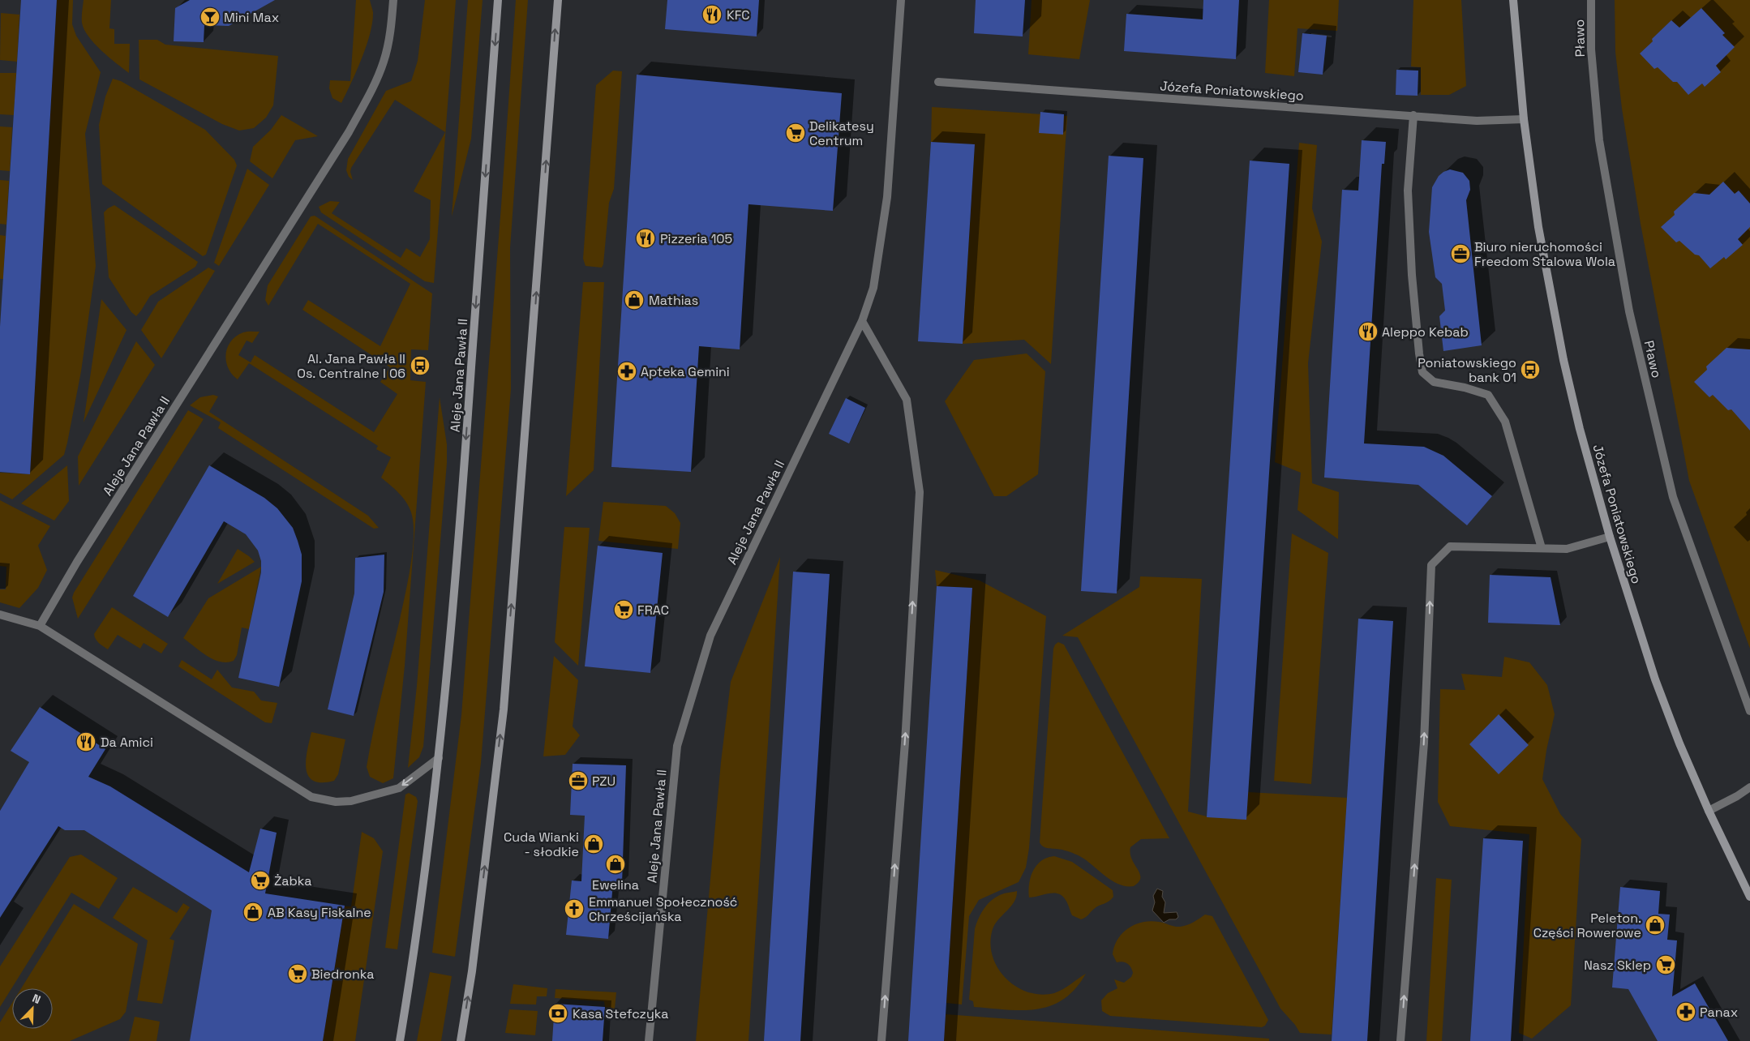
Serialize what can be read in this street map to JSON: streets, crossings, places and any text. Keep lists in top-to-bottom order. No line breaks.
{"streets":{"main road":["Józefa Poniatowskiego","Aleje Jana Pawła II"],"street":["Pławo"]},"places":{"restaurant":["KFC","Pizzeria 105","Aleppo Kebab","Da Amici"],"bar":["Mini Max"],"supermarket":["Delikatesy Centrum","FRAC","Żabka","Nasz Sklep","Biedronka"],"office":["Biuro nieruchomości Freedom Stalowa Wola","PZU"],"shop":["Mathias","Cuda Wianki - słodkie","Ewelina","AB Kasy Fiskalne","Peleton. Części Rowerowe"],"bus stop":["Al. Jana Pawła II Os. Centralne I 06","Poniatowskiego bank 01"],"pharmacy":["Apteka Gemini","Panax"],"church":["Emmanuel Społeczność Chrześcijańska"],"bank":["Kasa Stefczyka"]},"north":"top right"}
